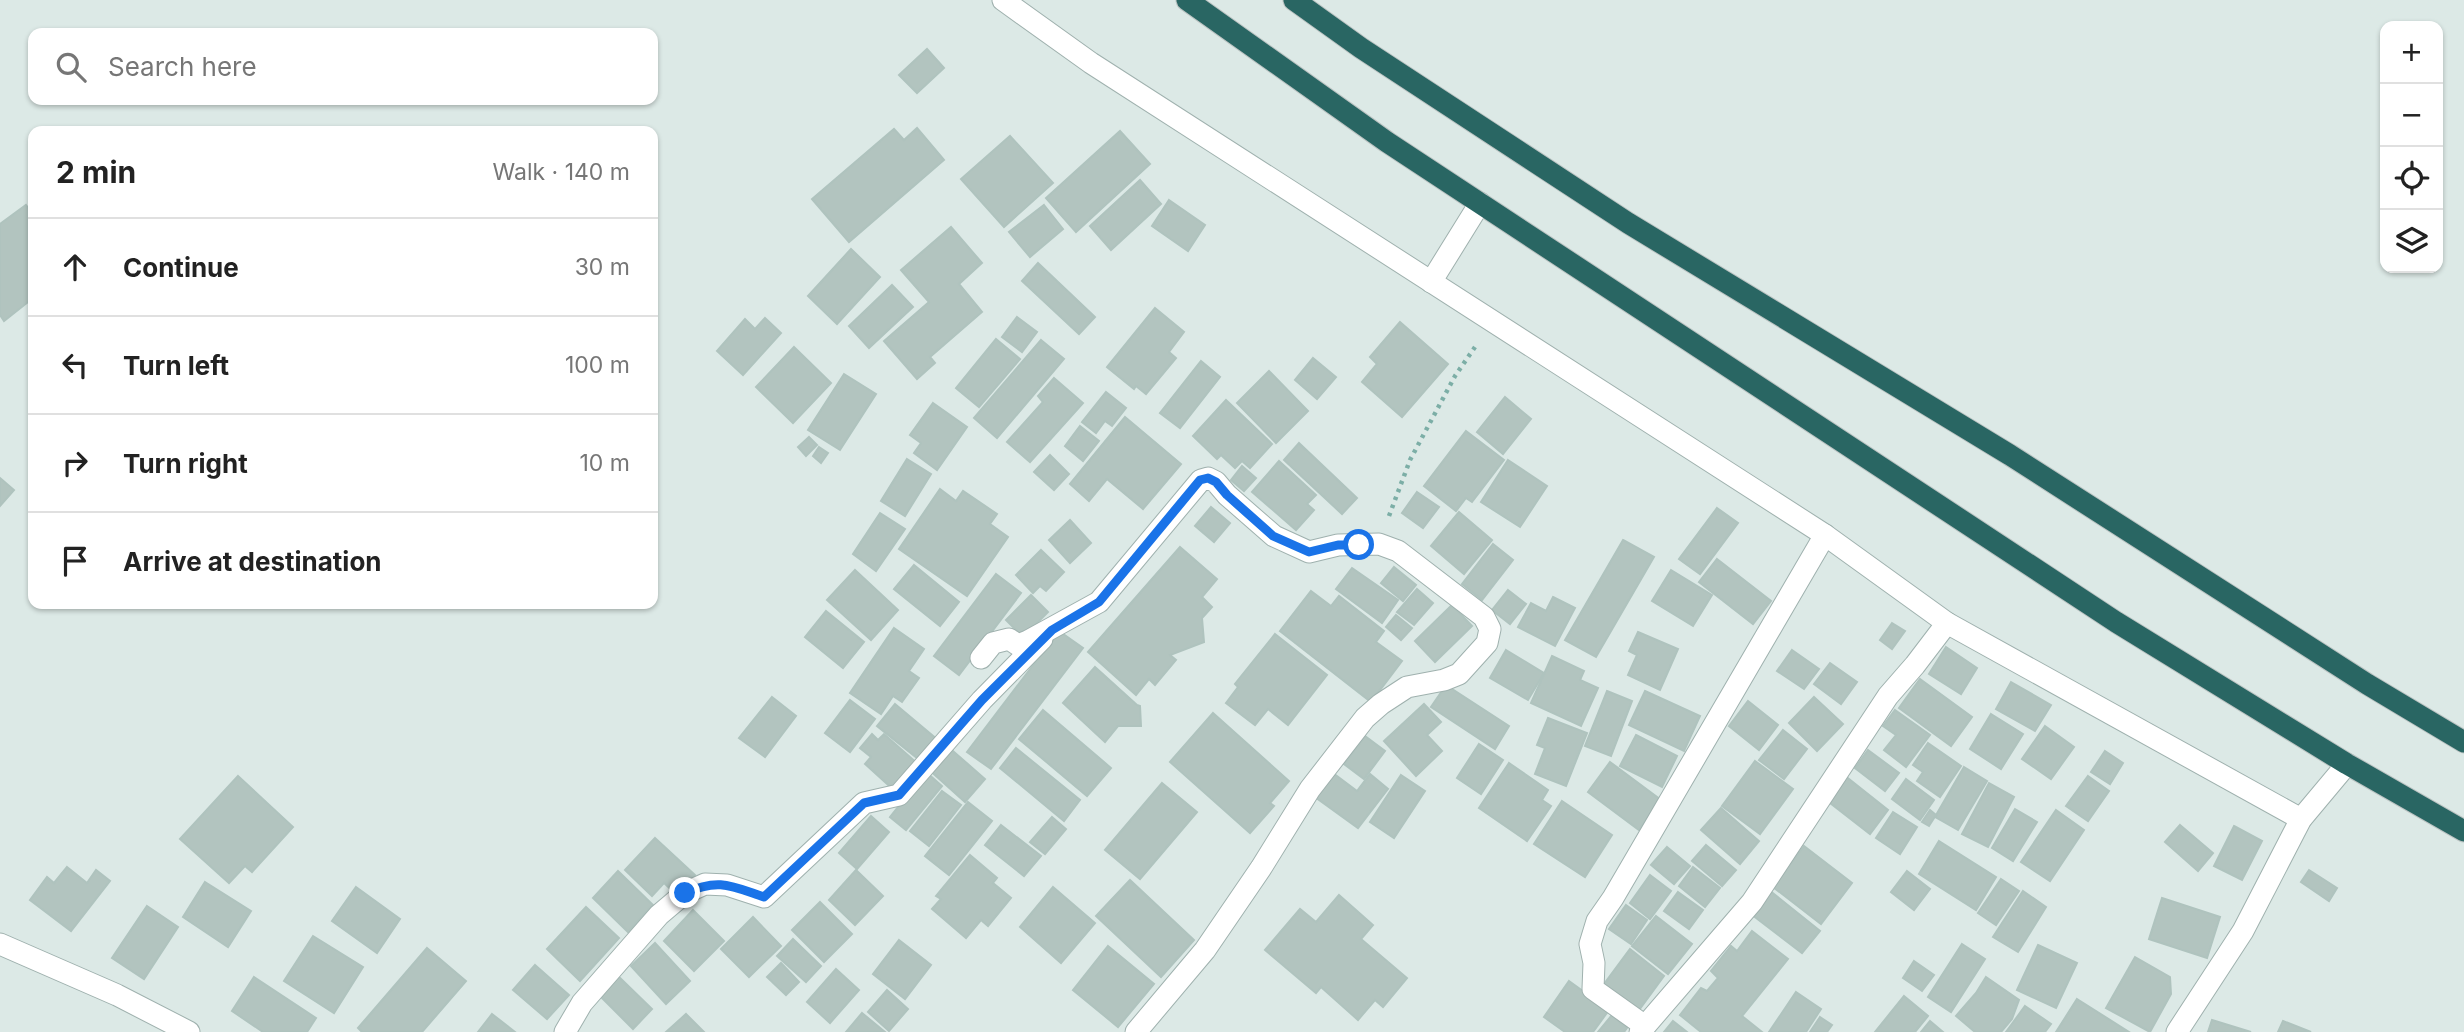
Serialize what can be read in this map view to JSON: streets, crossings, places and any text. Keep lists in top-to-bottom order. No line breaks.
{"page":{"map_buttons":["+","−"],"search":"Search here","heading":["2 min","Walk · 140 m"],"list":[["Continue","30 m"],["Turn left","100 m"],["Turn right","10 m"],"Arrive at destination"]}}
